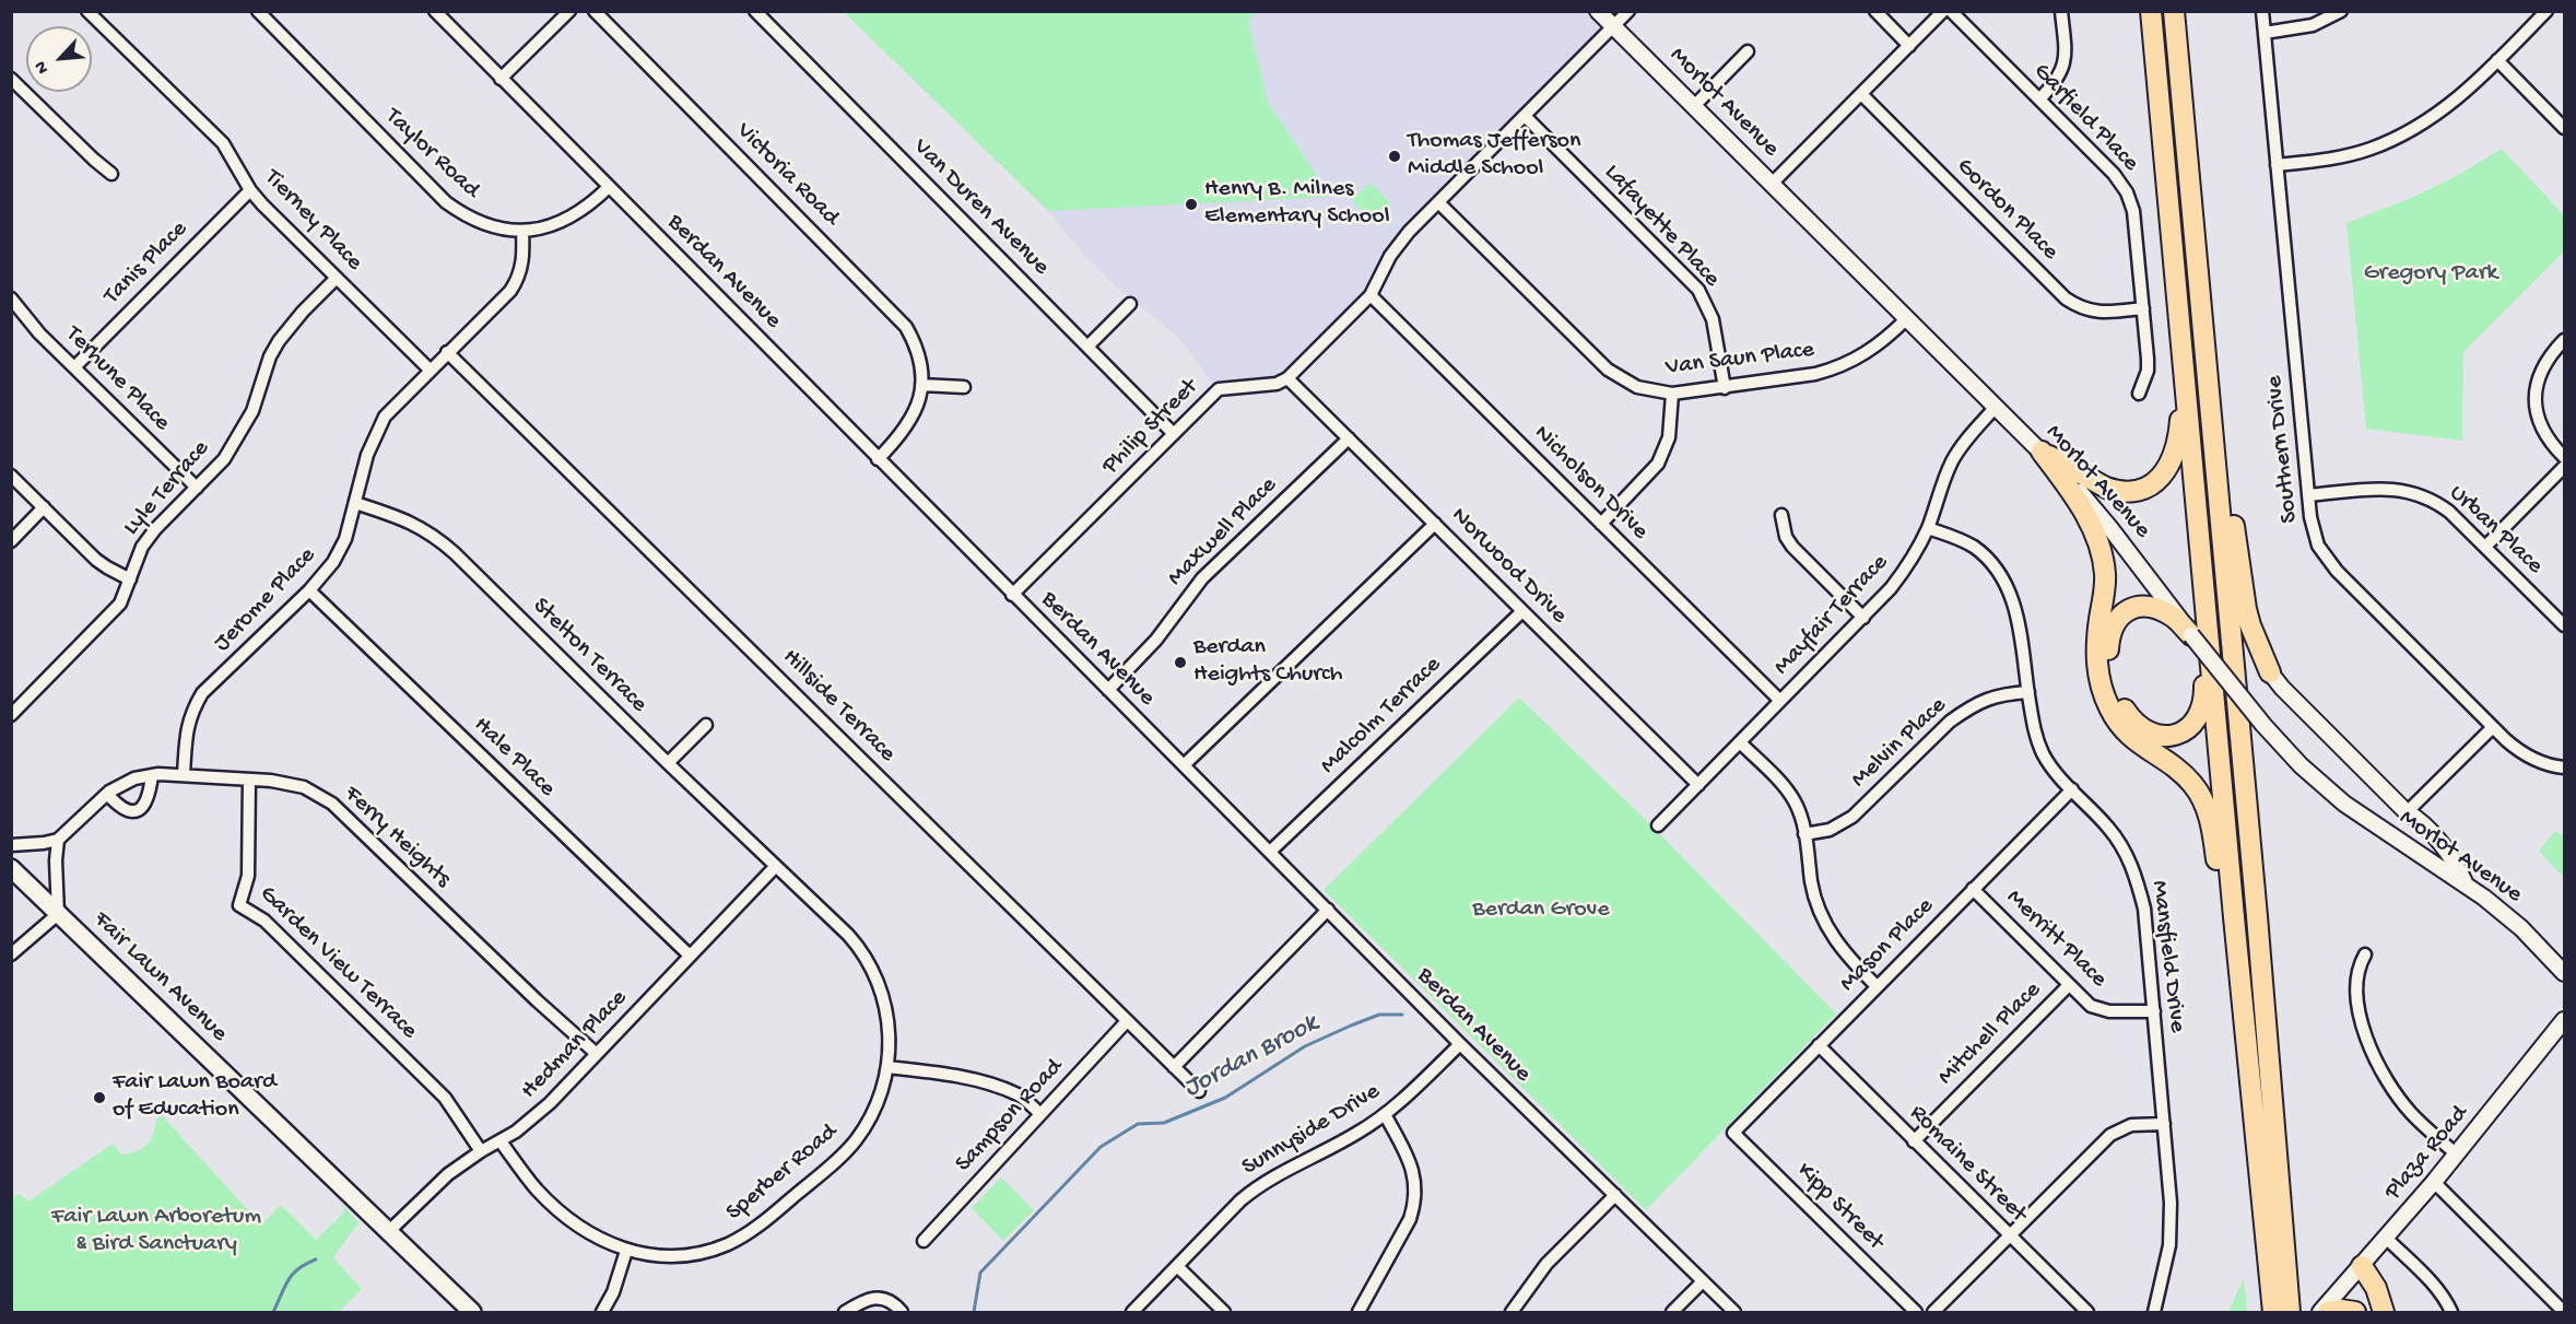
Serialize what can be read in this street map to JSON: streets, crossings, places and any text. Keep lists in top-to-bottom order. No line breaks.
{"streets":{"main road":["Fair Lawn Avenue"],"street":["Morlot Avenue","Garfield Place","Taylor Road","Victoria Road","Van Duren Avenue","Gordon Place","Tierney Place","Lafayette Place","Tanis Place","Berdan Avenue","Van Saun Place","Terhune Place","Philip Street","Southern Drive","Nicholson Drive","Lyle Terrace","Urban Place","Maxwell Place","Norwood Drive","Jerome Place","Mayfair Terrace","Stelton Terrace","Hillside Terrace","Malcolm Terrace","Melvin Place","Hale Place","Ferry Heights","Merritt Place","Mason Place","Mansfield Drive","Garden View Terrace","Mitchell Place","Hedman Place","Sampson Road","Sunnyside Drive","Plaza Road","Romaine Street","Sperber Road","Kipp Street"]},"crossings":[["Morlot Avenue","Van Saun Place"],["Morlot Avenue","Mayfair Terrace"],["Garfield Place","Gordon Place"],["Taylor Road","Berdan Avenue"],["Taylor Road","Jerome Place"],["Victoria Road","Berdan Avenue"],["Van Duren Avenue","Philip Street"],["Tierney Place","Tanis Place"],["Tierney Place","Lyle Terrace"],["Tierney Place","Jerome Place"],["Lafayette Place","Van Saun Place"],["Tanis Place","Terhune Place"],["Berdan Avenue","Philip Street"],["Berdan Avenue","Maxwell Place"],["Berdan Avenue","Malcolm Terrace"],["Berdan Avenue","Sunnyside Drive"],["Terhune Place","Lyle Terrace"],["Philip Street","Norwood Drive"],["Southern Drive","Urban Place"],["Nicholson Drive","Mayfair Terrace"],["Maxwell Place","Norwood Drive"],["Norwood Drive","Mayfair Terrace"],["Norwood Drive","Malcolm Terrace"],["Jerome Place","Stelton Terrace"],["Jerome Place","Hillside Terrace"],["Jerome Place","Hale Place"],["Jerome Place","Ferry Heights"],["Mayfair Terrace","Mansfield Drive"],["Stelton Terrace","Hedman Place"],["Stelton Terrace","Sperber Road"],["Hillside Terrace","Sampson Road"],["Melvin Place","Mansfield Drive"],["Hale Place","Hedman Place"],["Ferry Heights","Garden View Terrace"],["Ferry Heights","Hedman Place"],["Merritt Place","Mason Place"],["Merritt Place","Mansfield Drive"],["Merritt Place","Mitchell Place"],["Mason Place","Mansfield Drive"],["Mason Place","Romaine Street"],["Mason Place","Kipp Street"],["Garden View Terrace","Hedman Place"],["Fair Lawn Avenue","Hedman Place"],["Mitchell Place","Romaine Street"],["Hedman Place","Sperber Road"]],"water":["Jordan Brook"],"parks":["Gregory Park","Berdan Grove","Fair Lawn Arboretum & Bird Sanctuary"],"places":["Thomas Jefferson Middle School","Henry B. Milnes Elementary School","Berdan Heights Church","Fair Lawn Board of Education"],"north":"bottom left"}
